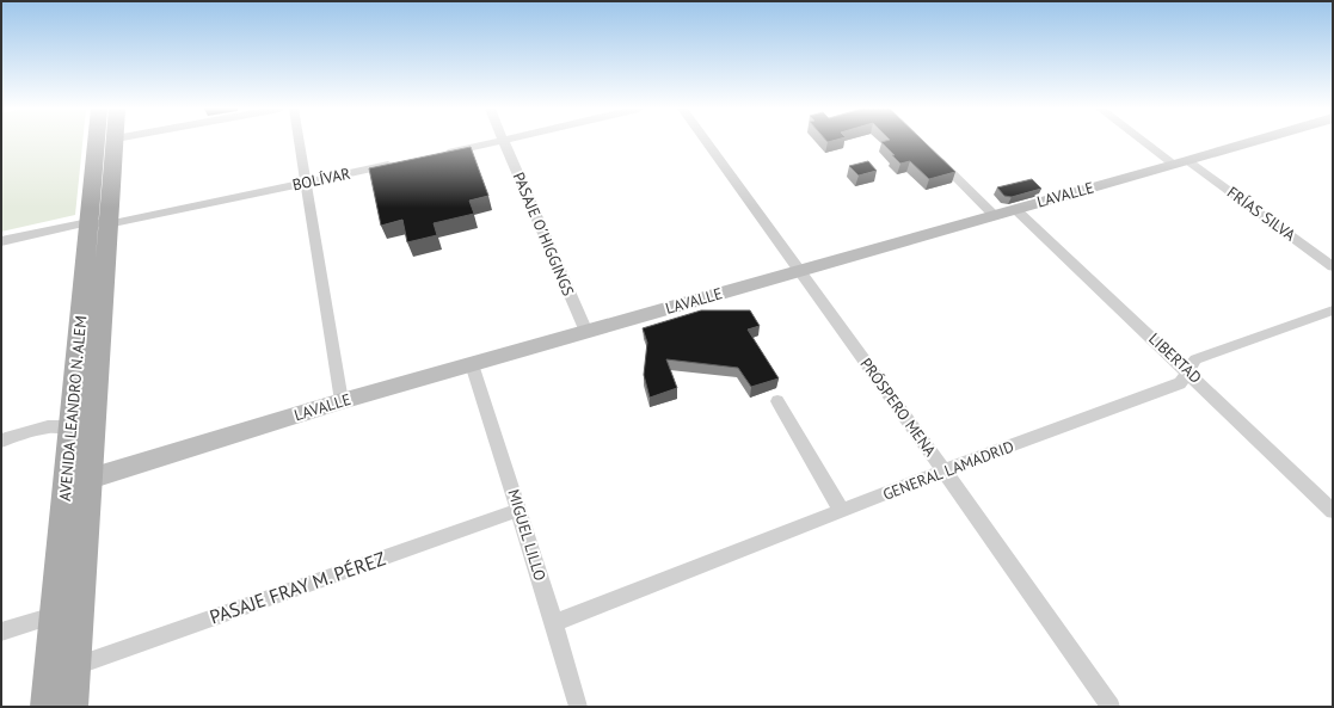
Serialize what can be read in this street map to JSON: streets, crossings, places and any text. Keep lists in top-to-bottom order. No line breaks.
{"streets":{"main road":["AVENIDA LEANDRO N. ALEM"],"street":["BOLÍVAR","LAVALLE","FRÍAS SILVA","PASAJE O´HIGGINGS","LIBERTAD","PRÓSPERO MENA","GENERAL LAMADRID","MIGUEL LILLO","PASAJE FRAY M. PÉREZ"]},"crossings":[["BOLÍVAR","AVENIDA LEANDRO N. ALEM"],["LAVALLE","FRÍAS SILVA"],["LAVALLE","PASAJE O´HIGGINGS"],["LAVALLE","LIBERTAD"],["LAVALLE","PRÓSPERO MENA"],["LAVALLE","AVENIDA LEANDRO N. ALEM"],["LAVALLE","MIGUEL LILLO"],["LIBERTAD","GENERAL LAMADRID"],["PRÓSPERO MENA","GENERAL LAMADRID"],["AVENIDA LEANDRO N. ALEM","PASAJE FRAY M. PÉREZ"],["GENERAL LAMADRID","MIGUEL LILLO"],["MIGUEL LILLO","PASAJE FRAY M. PÉREZ"]]}
